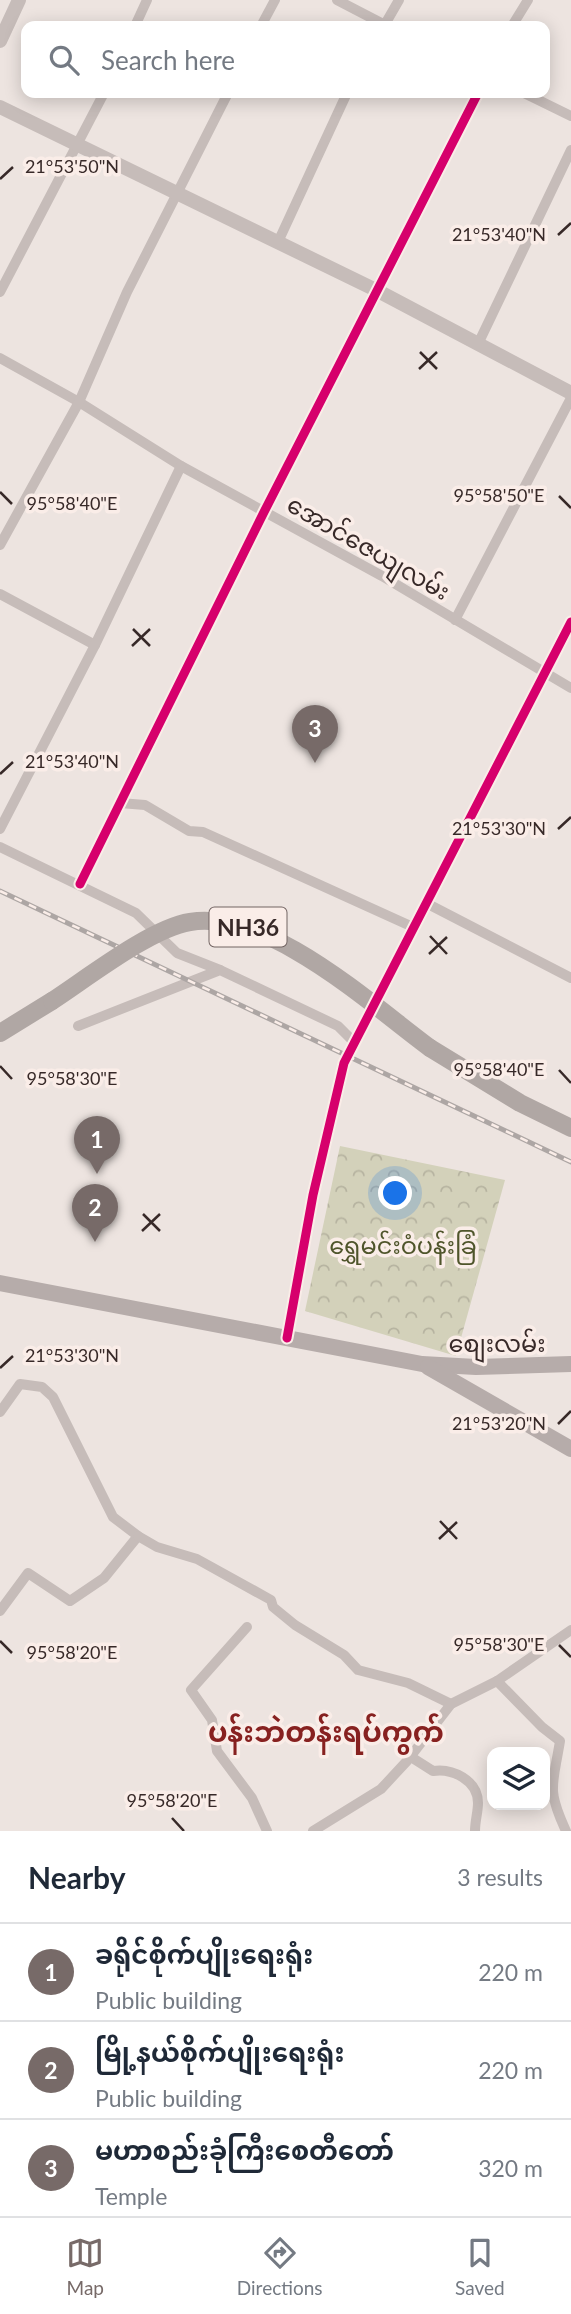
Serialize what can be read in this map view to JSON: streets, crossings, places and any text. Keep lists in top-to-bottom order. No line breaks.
{"streets":{"highway":["NH36"],"main road":["စျေးလမ်း"],"street":["အောင်ဇေယျလမ်း"]},"districts":["ပန်းဘဲတန်းရပ်ကွက်"],"parks":["ရွှေမင်းဝံပန်းခြံ"],"page":{"search":"Search here","pins":["3","1","2"],"heading":["Nearby","3 results"],"list":[{"mark":"1","name":"ခရိုင်စိုက်ပျိုးရေးရုံး","note":"Public building","value":"220 m"},{"mark":"2","name":"မြို့နယ်စိုက်ပျိုးရေးရုံး","note":"Public building","value":"220 m"},{"mark":"3","name":"မဟာစည်းခုံကြီးစေတီတော်","note":"Temple","value":"320 m"}],"nav":["Map","Directions","Saved"]},"coordinates":["21°53'50\"N","21°53'40\"N","95°58'50\"E","95°58'40\"E","21°53'30\"N","95°58'30\"E","21°53'20\"N","95°58'20\"E"]}
